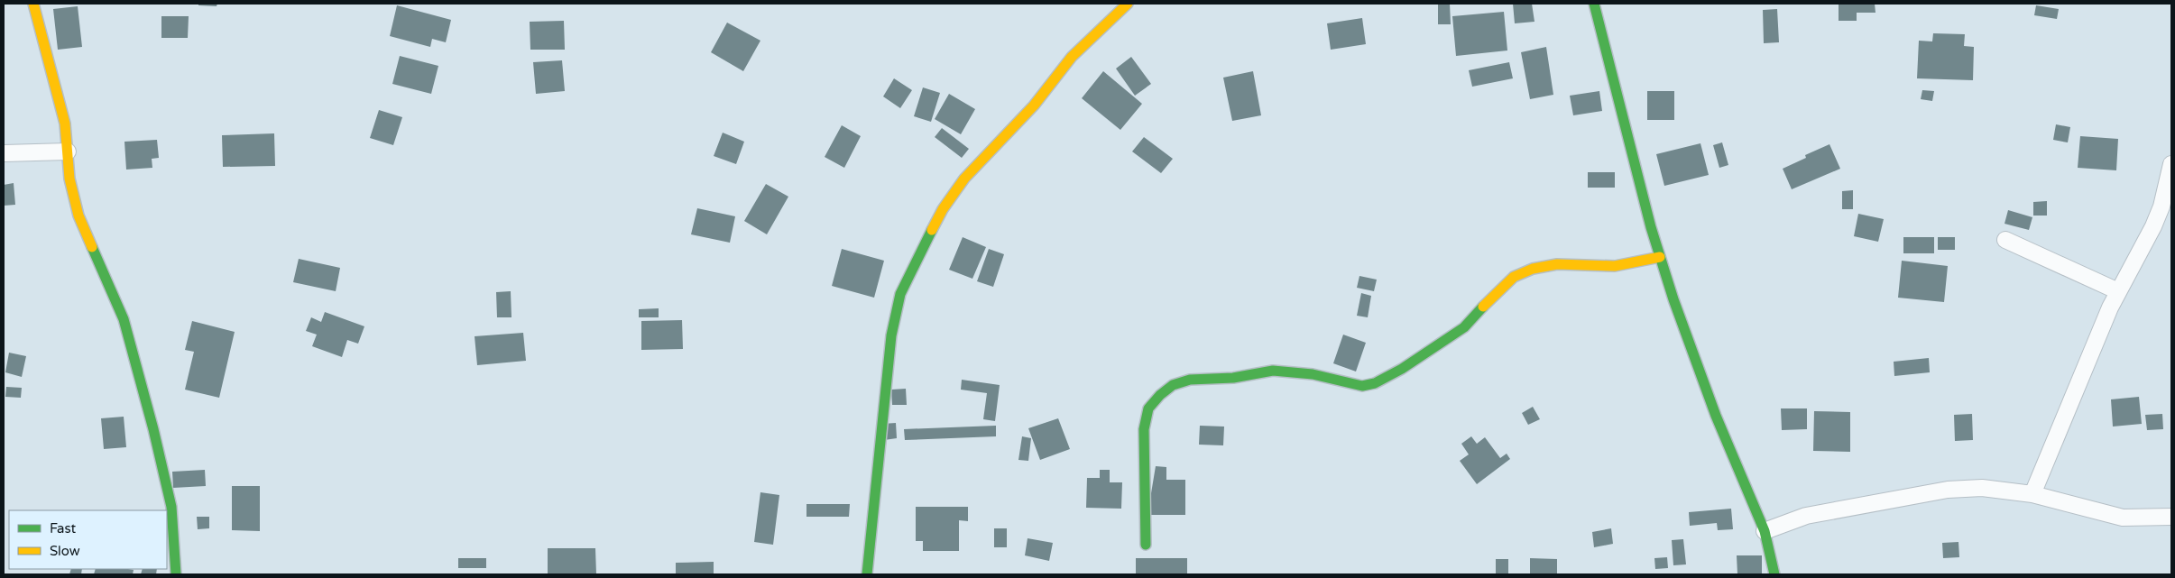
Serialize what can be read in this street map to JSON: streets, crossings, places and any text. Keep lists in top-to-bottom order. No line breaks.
{"legend":["Fast","Slow"]}
